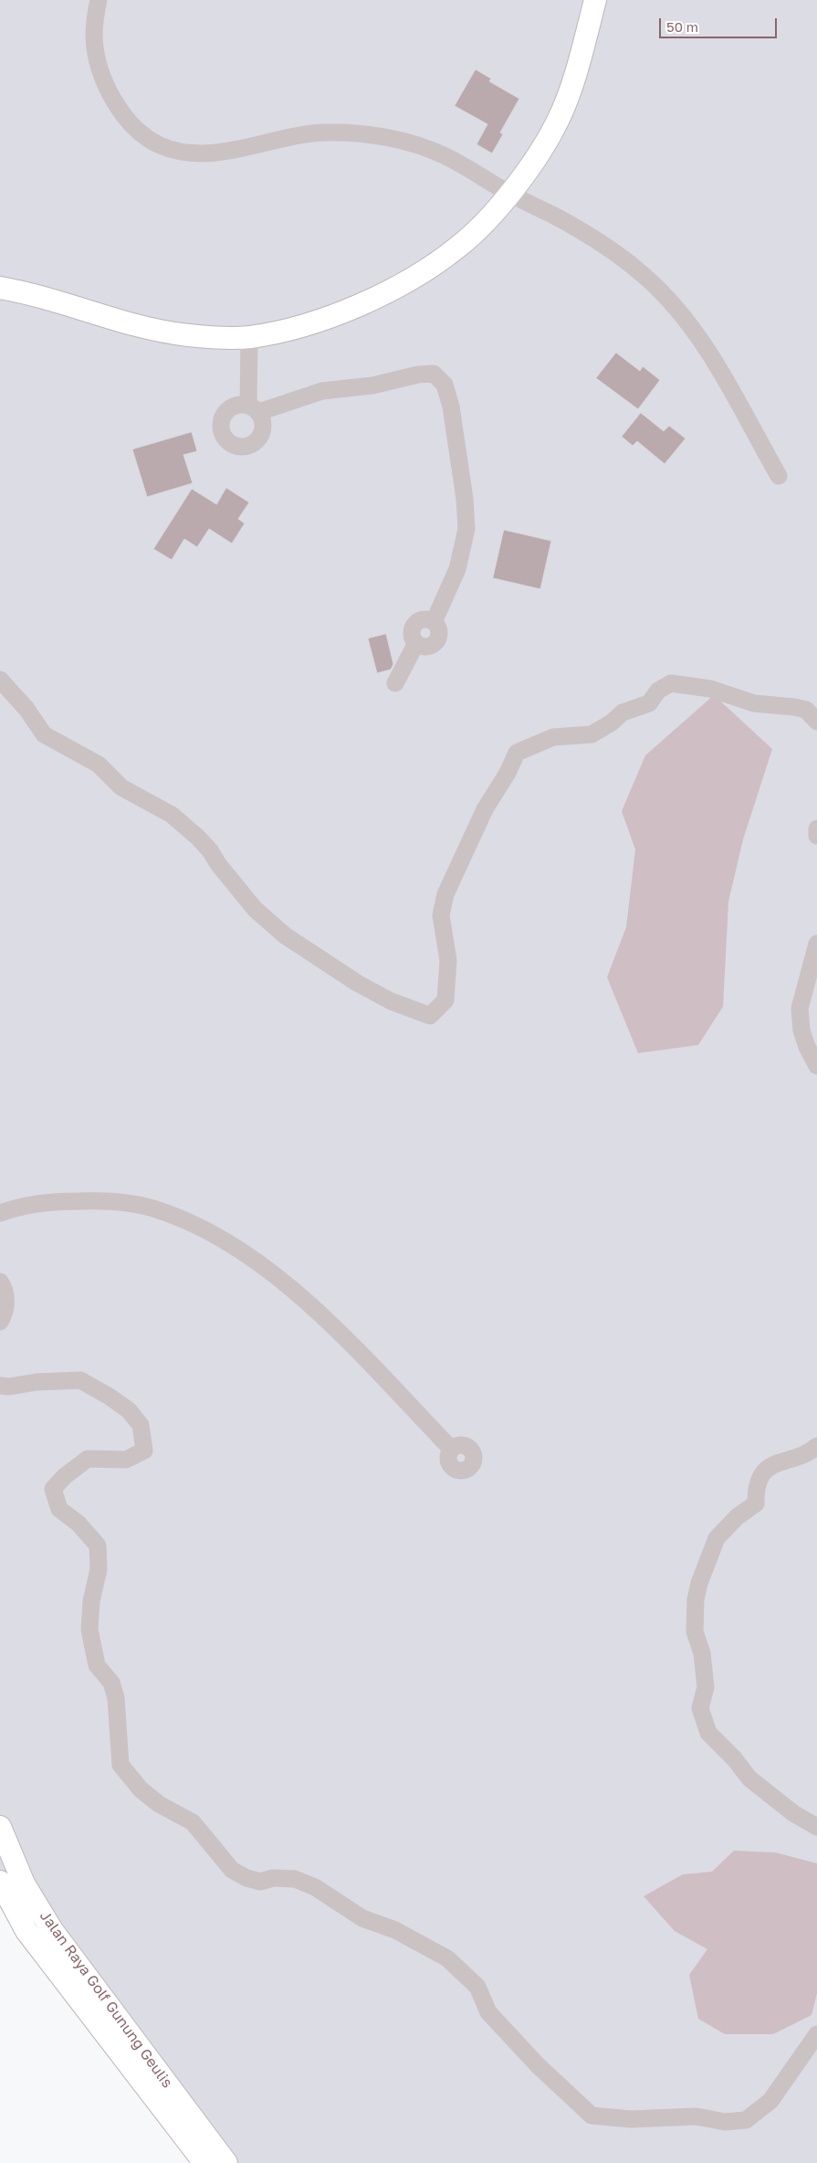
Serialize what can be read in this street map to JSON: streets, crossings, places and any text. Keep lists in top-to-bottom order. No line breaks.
{"streets":{"main road":["Jalan Raya Golf Gunung Geulis"]},"scale_bar":"50 m"}
